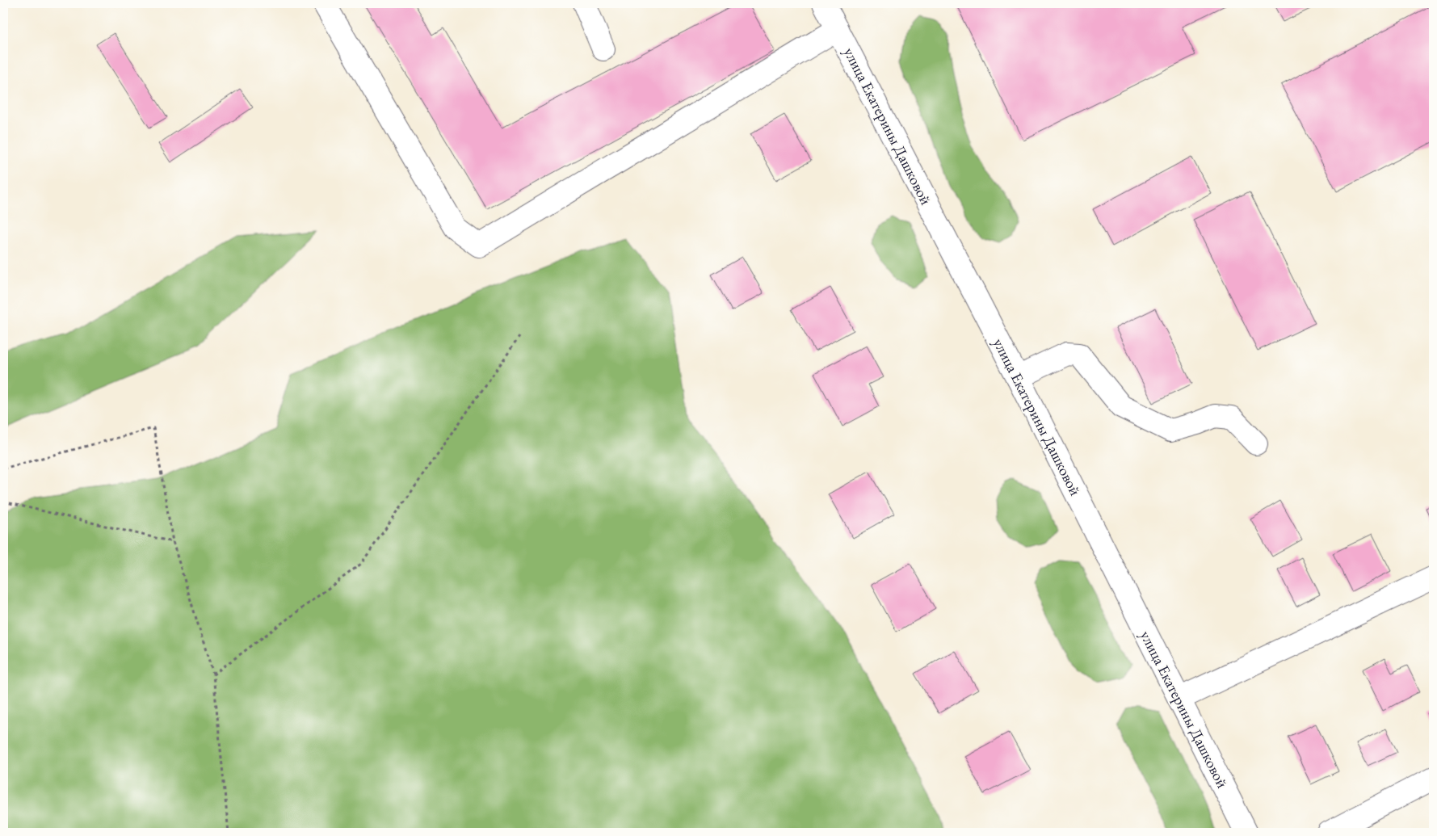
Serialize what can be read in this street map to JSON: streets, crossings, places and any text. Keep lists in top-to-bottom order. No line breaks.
{"streets":{"street":["улица Екатерины Дашковой"]}}
